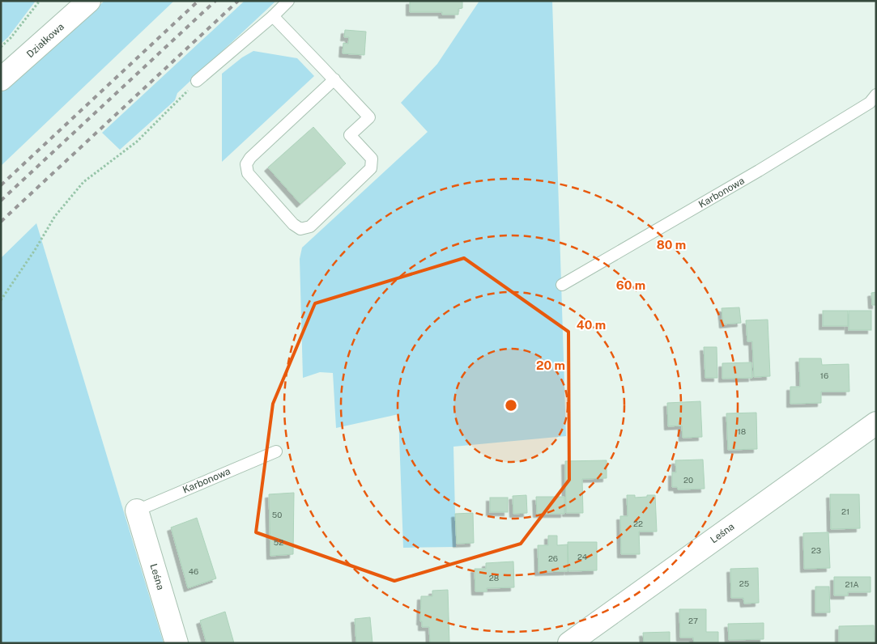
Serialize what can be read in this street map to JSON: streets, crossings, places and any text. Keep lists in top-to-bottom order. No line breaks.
{"streets":{"street":["Działkowa","Leśna"],"lane":["Karbonowa"]},"crossings":[["Karbonowa","Leśna"]],"house_numbers":["16","18","20","21","50","22","52","23","24","26","46","28","25","21A","27"],"rings":["80 m","60 m","40 m","20 m"]}
